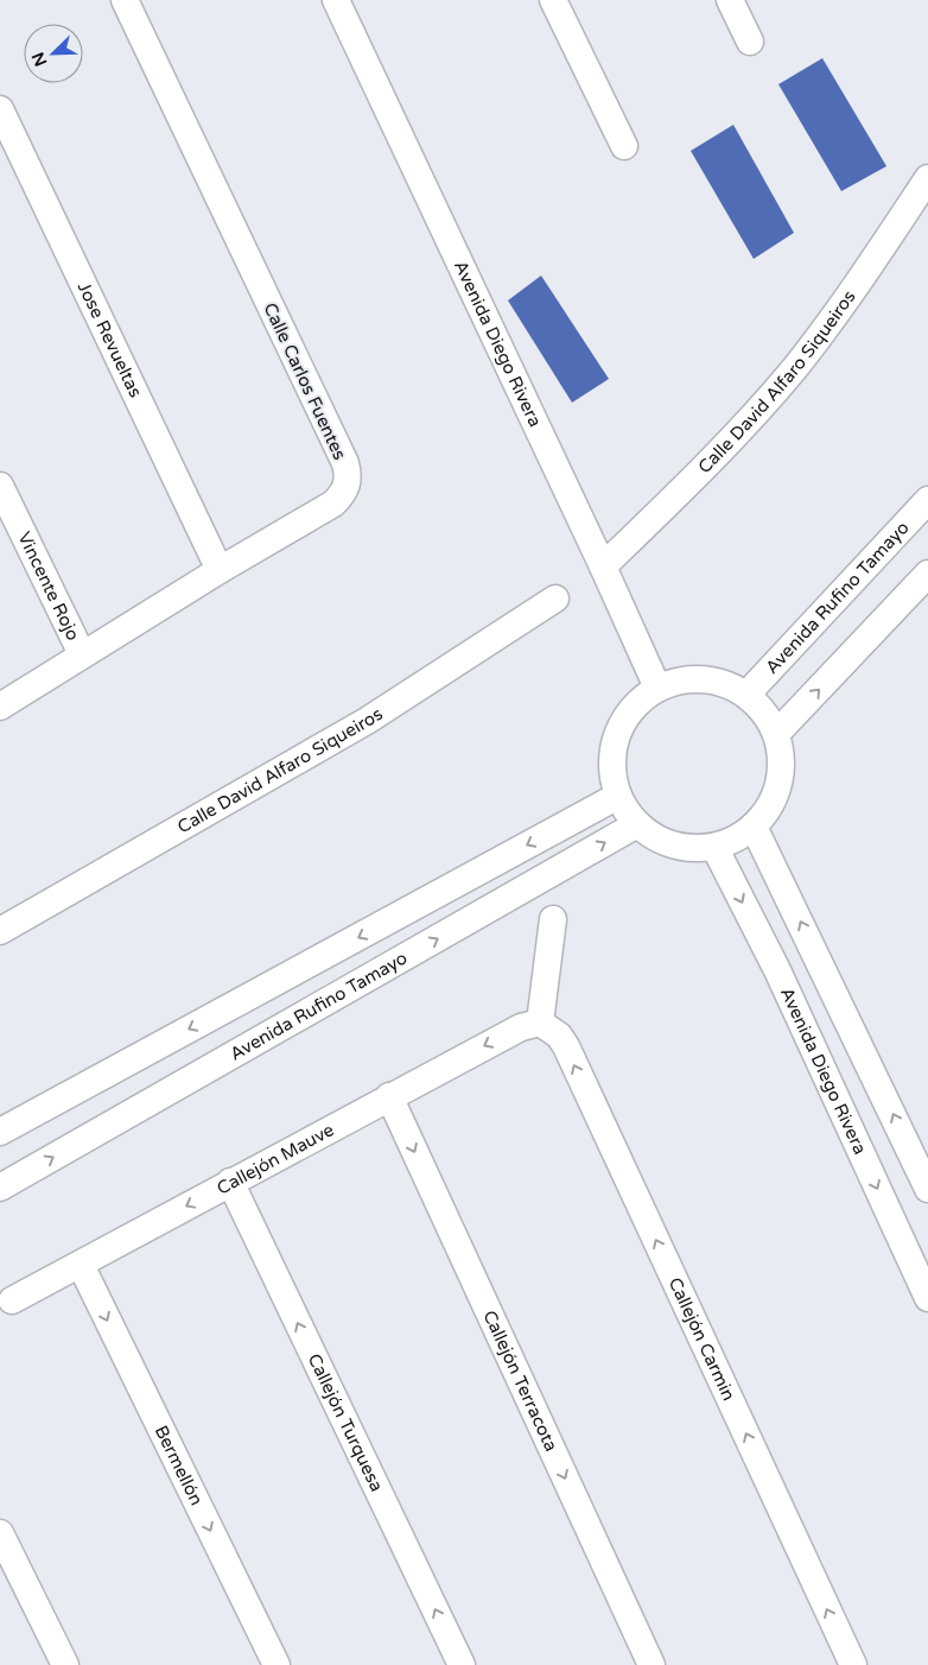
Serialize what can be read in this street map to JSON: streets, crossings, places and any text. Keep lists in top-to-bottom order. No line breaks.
{"streets":{"street":["Jose Revueltas","Avenida Diego Rivera","Calle David Alfaro Siqueiros","Calle Carlos Fuentes","Vincente Rojo","Avenida Rufino Tamayo","Callejón Mauve","Callejón Carmin","Callejón Terracota","Callejón Turquesa","Bermellón"]},"crossings":[["Jose Revueltas","Calle Carlos Fuentes"],["Avenida Diego Rivera","Calle David Alfaro Siqueiros"],["Avenida Diego Rivera","Avenida Rufino Tamayo"],["Calle Carlos Fuentes","Vincente Rojo"],["Callejón Mauve","Callejón Carmin"],["Callejón Mauve","Callejón Terracota"],["Callejón Mauve","Callejón Turquesa"],["Callejón Mauve","Bermellón"]],"one_way":["Callejón Carmin","Callejón Terracota","Callejón Turquesa"],"north":"bottom left"}
